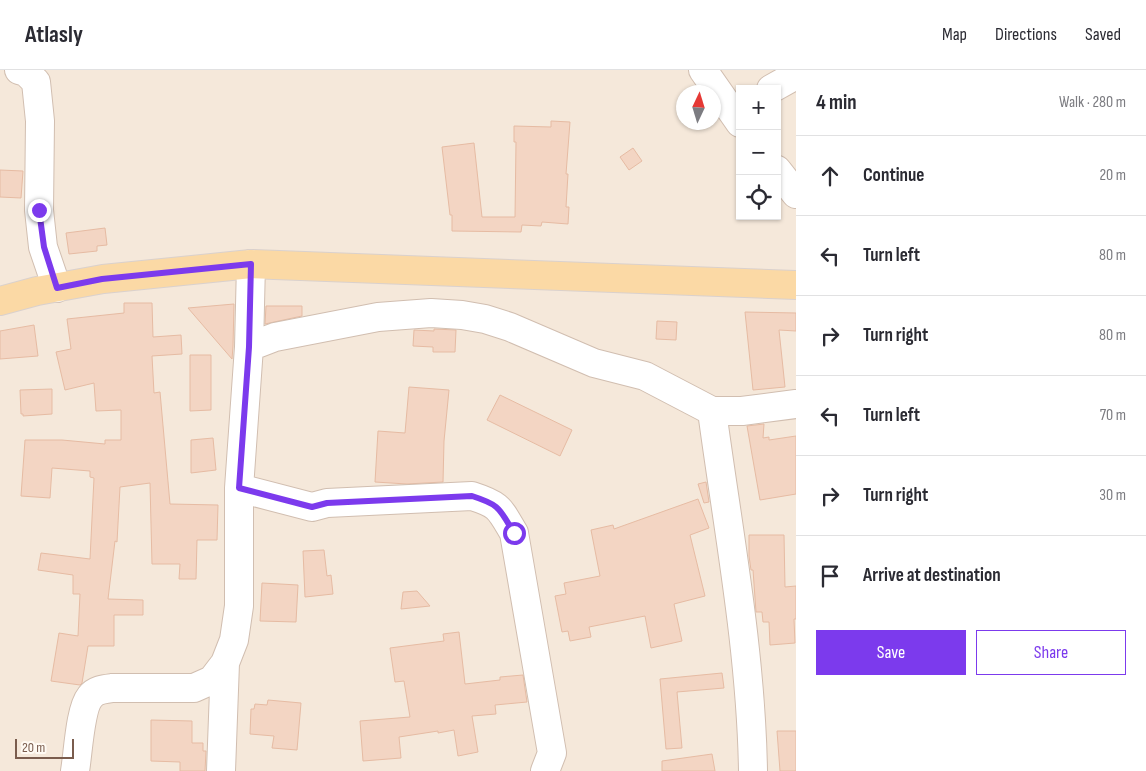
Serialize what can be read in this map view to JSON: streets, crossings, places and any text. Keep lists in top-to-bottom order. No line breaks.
{"scale_bar":"20 m","north":"top","page":{"header":"Atlasly","nav":["Map","Directions","Saved"],"heading":["4 min","Walk · 280 m"],"map_buttons":["+","−"],"list":[["Continue","20 m"],["Turn left","80 m"],["Turn right","80 m"],["Turn left","70 m"],["Turn right","30 m"],"Arrive at destination"],"buttons":["Save","Share"],"scale":"20 m"}}
